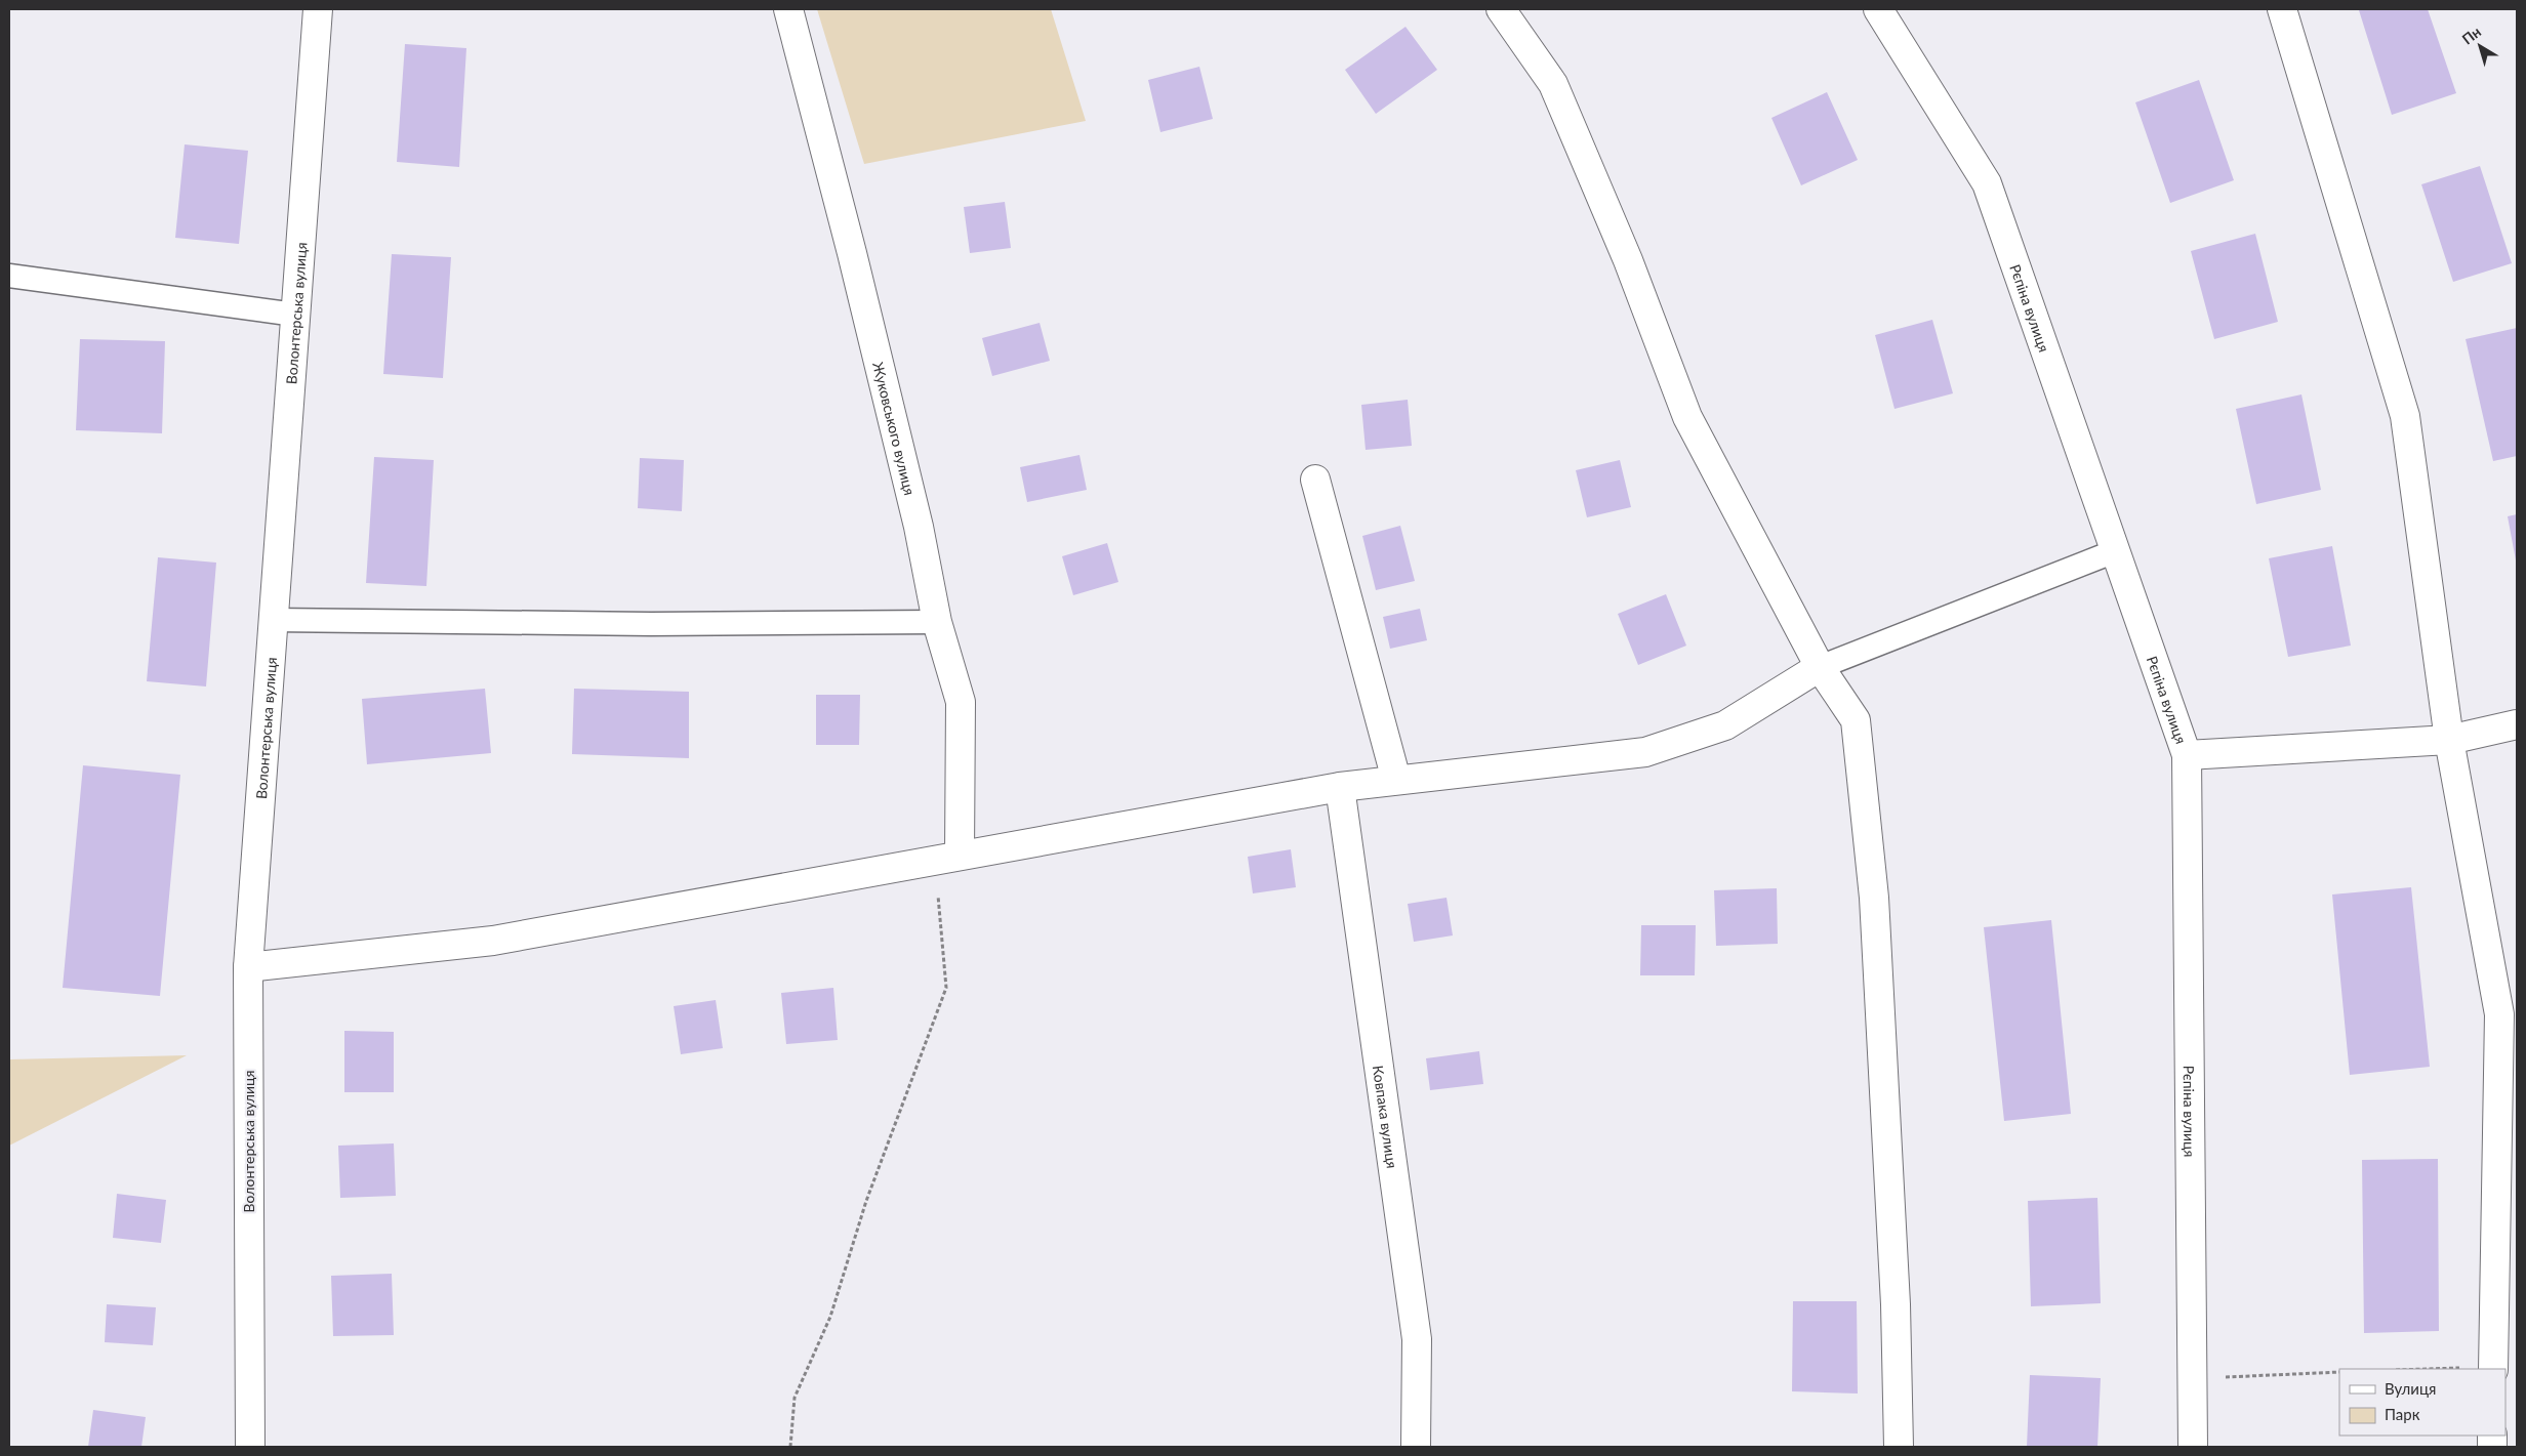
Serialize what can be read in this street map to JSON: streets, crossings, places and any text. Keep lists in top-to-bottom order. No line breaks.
{"streets":{"street":["Рєпіна вулиця","Волонтерська вулиця","Жуковського вулиця","Ковпака вулиця"]},"legend":["Вулиця","Парк"],"north":"top left"}
